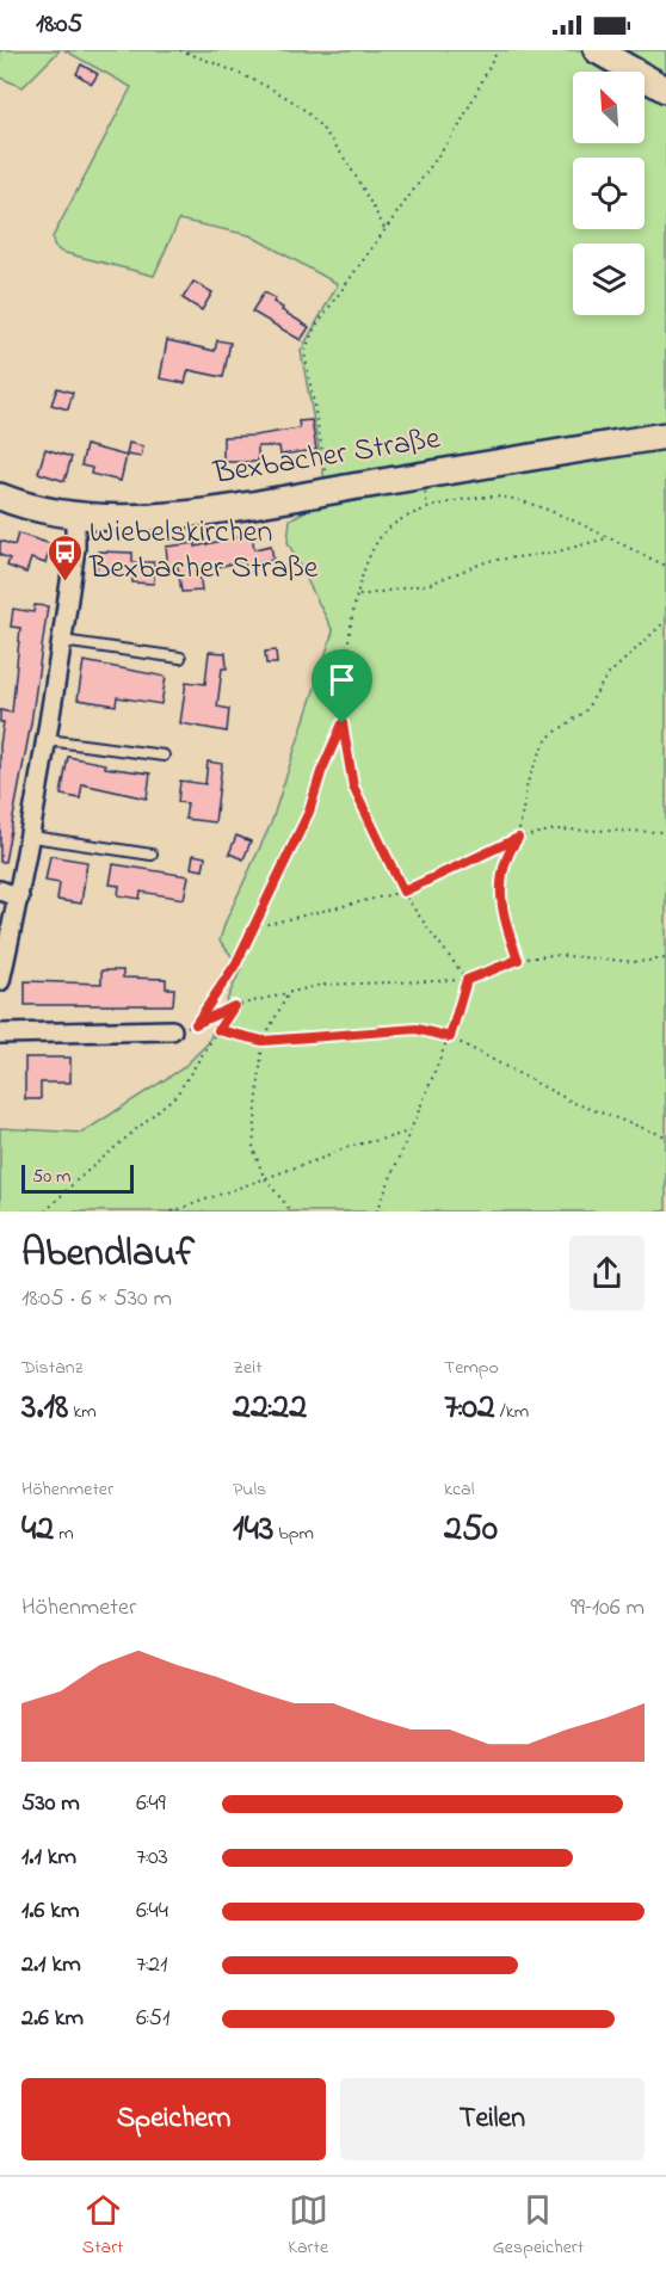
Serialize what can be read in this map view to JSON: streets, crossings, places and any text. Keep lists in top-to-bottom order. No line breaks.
{"streets":{"street":["Bexbacher Straße"]},"places":{"bus stop":["Wiebelskirchen Bexbacher Straße"]},"scale_bar":"50 m","north":"top left","page":{"status":"18:05","scale":"50 m","heading":["Abendlauf","18:05 · 6 × 530 m"],"stats":[["Distanz","3.18 km"],["Zeit","22:22"],["Tempo","7:02 /km"],["Höhenmeter","42 m"],["Puls","143 bpm"],["kcal","250"]],"chart":["Höhenmeter","99–106 m"],"list":[{"name":"530 m","note":"6:49"},{"name":"1.1 km","note":"7:03"},{"name":"1.6 km","note":"6:44"},{"name":"2.1 km","note":"7:21"},{"name":"2.6 km","note":"6:51"}],"buttons":["Speichern","Teilen"],"tabs":["Start","Karte","Gespeichert"]}}
